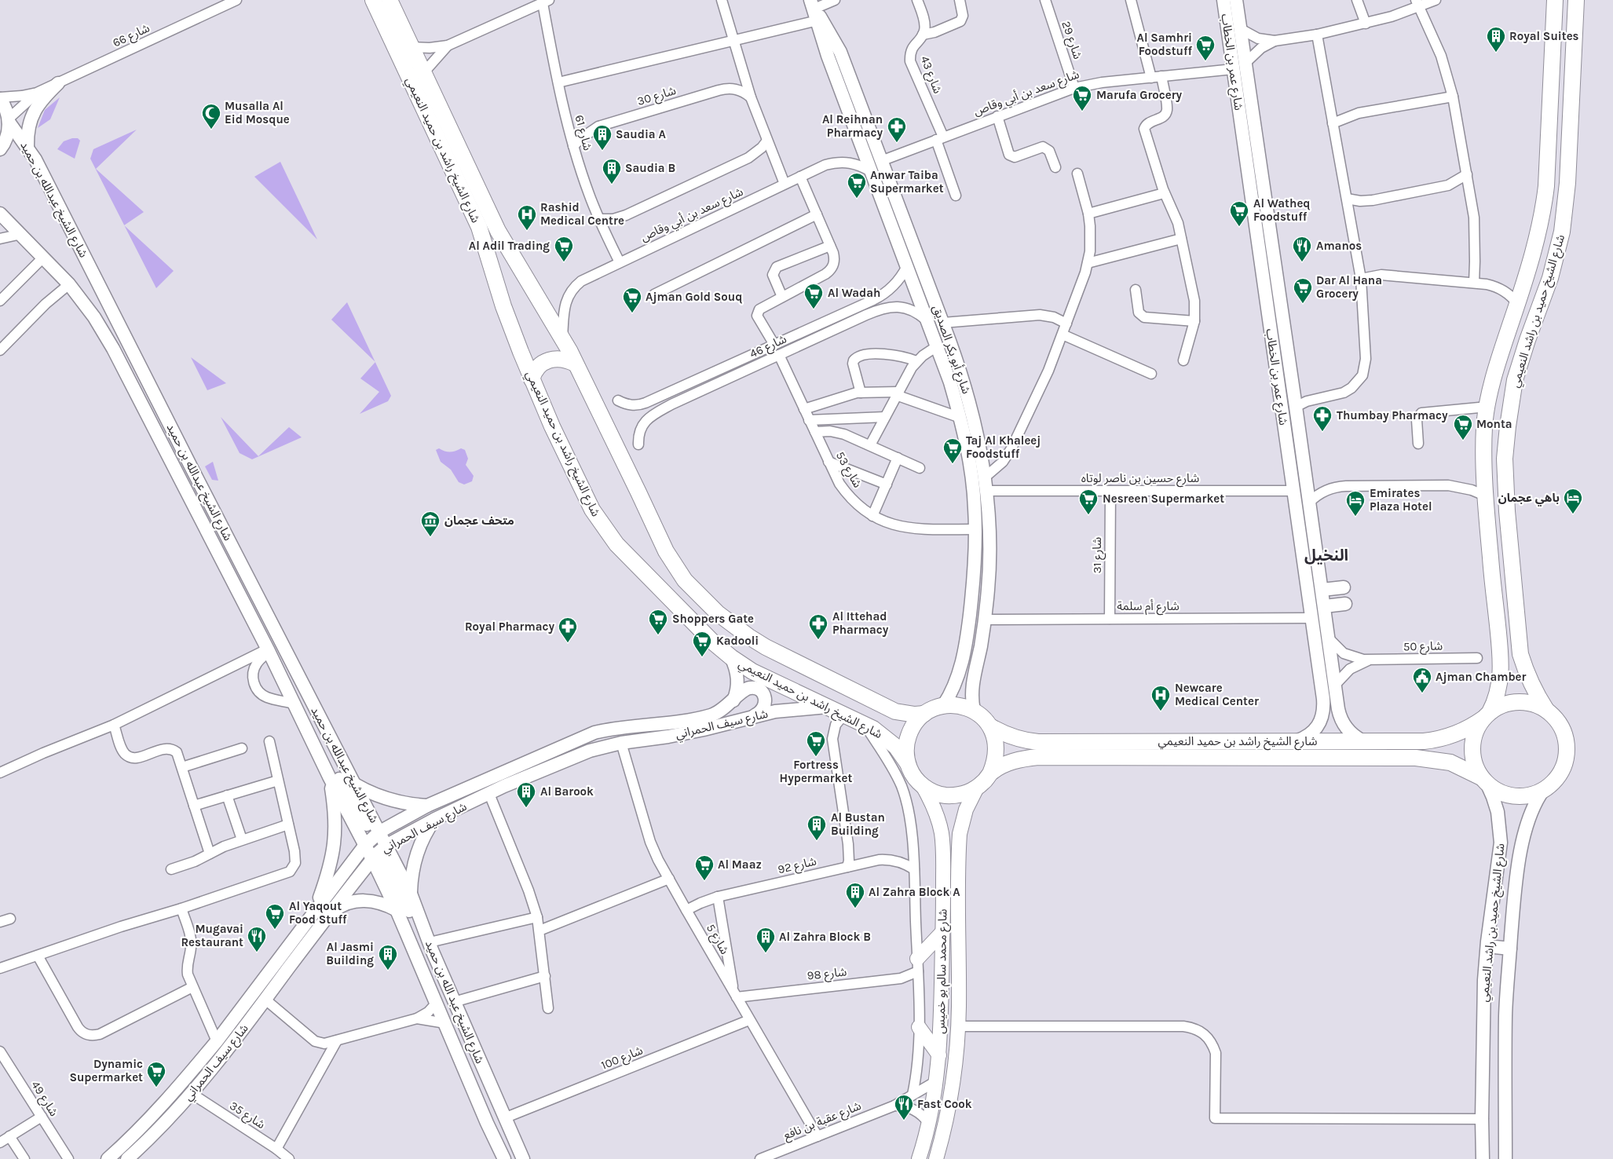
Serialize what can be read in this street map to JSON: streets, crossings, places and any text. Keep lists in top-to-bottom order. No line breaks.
{"streets":{"main road":["شارع الشيخ راشد بن حميد النعيمي","شارع الشيخ حميد بن راشد النعيمي","شارع محمد سالم بو خميس"],"street":["شارع 66","شارع 29","شارع عمر بن الخطاب","شارع 43","شارع سعد بن أبي وقاص","شارع 30","شارع 61","شارع الشيخ عبدالله بن حميد","شارع 46","شارع أبو بكر الصديق","شارع 53","شارع حسين بن ناصر لوتاه","شارع 31","شارع أم سلمة","شارع 50","شارع سيف الحمراني","شارع 92","شارع 5","شارع 98","شارع الشيخ عبد الله بن حميد","شارع 100","شارع 49","شارع 35","شارع عقبة بن نافع"]},"crossings":[["شارع 66","شارع الشيخ عبدالله بن حميد"],["شارع 29","شارع سعد بن أبي وقاص"],["شارع عمر بن الخطاب","شارع سعد بن أبي وقاص"],["شارع عمر بن الخطاب","شارع الشيخ راشد بن حميد النعيمي"],["شارع عمر بن الخطاب","شارع حسين بن ناصر لوتاه"],["شارع عمر بن الخطاب","شارع أم سلمة"],["شارع عمر بن الخطاب","شارع 50"],["شارع 43","شارع سعد بن أبي وقاص"],["شارع سعد بن أبي وقاص","شارع 61"],["شارع سعد بن أبي وقاص","شارع الشيخ راشد بن حميد النعيمي"],["شارع سعد بن أبي وقاص","شارع أبو بكر الصديق"],["شارع 30","شارع 61"],["شارع الشيخ راشد بن حميد النعيمي","شارع الشيخ حميد بن راشد النعيمي"],["شارع الشيخ راشد بن حميد النعيمي","شارع أبو بكر الصديق"],["شارع الشيخ راشد بن حميد النعيمي","شارع سيف الحمراني"],["شارع الشيخ راشد بن حميد النعيمي","شارع محمد سالم بو خميس"],["شارع الشيخ عبدالله بن حميد","شارع سيف الحمراني"],["شارع الشيخ عبدالله بن حميد","شارع الشيخ عبد الله بن حميد"],["شارع 46","شارع أبو بكر الصديق"],["شارع 46","شارع 53"],["شارع أبو بكر الصديق","شارع 53"],["شارع أبو بكر الصديق","شارع حسين بن ناصر لوتاه"],["شارع أبو بكر الصديق","شارع أم سلمة"],["شارع أبو بكر الصديق","شارع محمد سالم بو خميس"],["شارع حسين بن ناصر لوتاه","شارع 31"],["شارع 31","شارع أم سلمة"],["شارع سيف الحمراني","شارع 5"],["شارع سيف الحمراني","شارع الشيخ عبد الله بن حميد"],["شارع سيف الحمراني","شارع 35"],["شارع 92","شارع 5"],["شارع 5","شارع 98"],["شارع 5","شارع 100"],["شارع 5","شارع عقبة بن نافع"],["شارع محمد سالم بو خميس","شارع عقبة بن نافع"],["شارع الشيخ عبد الله بن حميد","شارع 100"]],"districts":["النخيل"],"places":{"building":["Royal Suites","Saudia A","Saudia B","Al Barook","Al Bustan Building","Al Zahra Block A","Al Zahra Block B","Al Jasmi Building"],"supermarket":["Al Samhri Foodstuff","Marufa Grocery","Anwar Taiba Supermarket","Al Watheq Foodstuff","Al Adil Trading","Dar Al Hana Grocery","Al Wadah","Ajman Gold Souq","Monta","Taj Al Khaleej Foodstuff","Nesreen Supermarket","Shoppers Gate","Kadooli","Fortress Hypermarket","Al Maaz","Al Yaqout Food Stuff","Dynamic Supermarket"],"mosque":["Musalla Al Eid Mosque"],"pharmacy":["Al Reihnan Pharmacy","Thumbay Pharmacy","Al Ittehad Pharmacy","Royal Pharmacy"],"hospital":["Rashid Medical Centre","Newcare Medical Center"],"restaurant":["Amanos","Mugavai Restaurant","Fast Cook"],"hotel":["باهي عجمان","Emirates Plaza Hotel"],"museum":["متحف عجمان"],"public building":["Ajman Chamber"]}}
